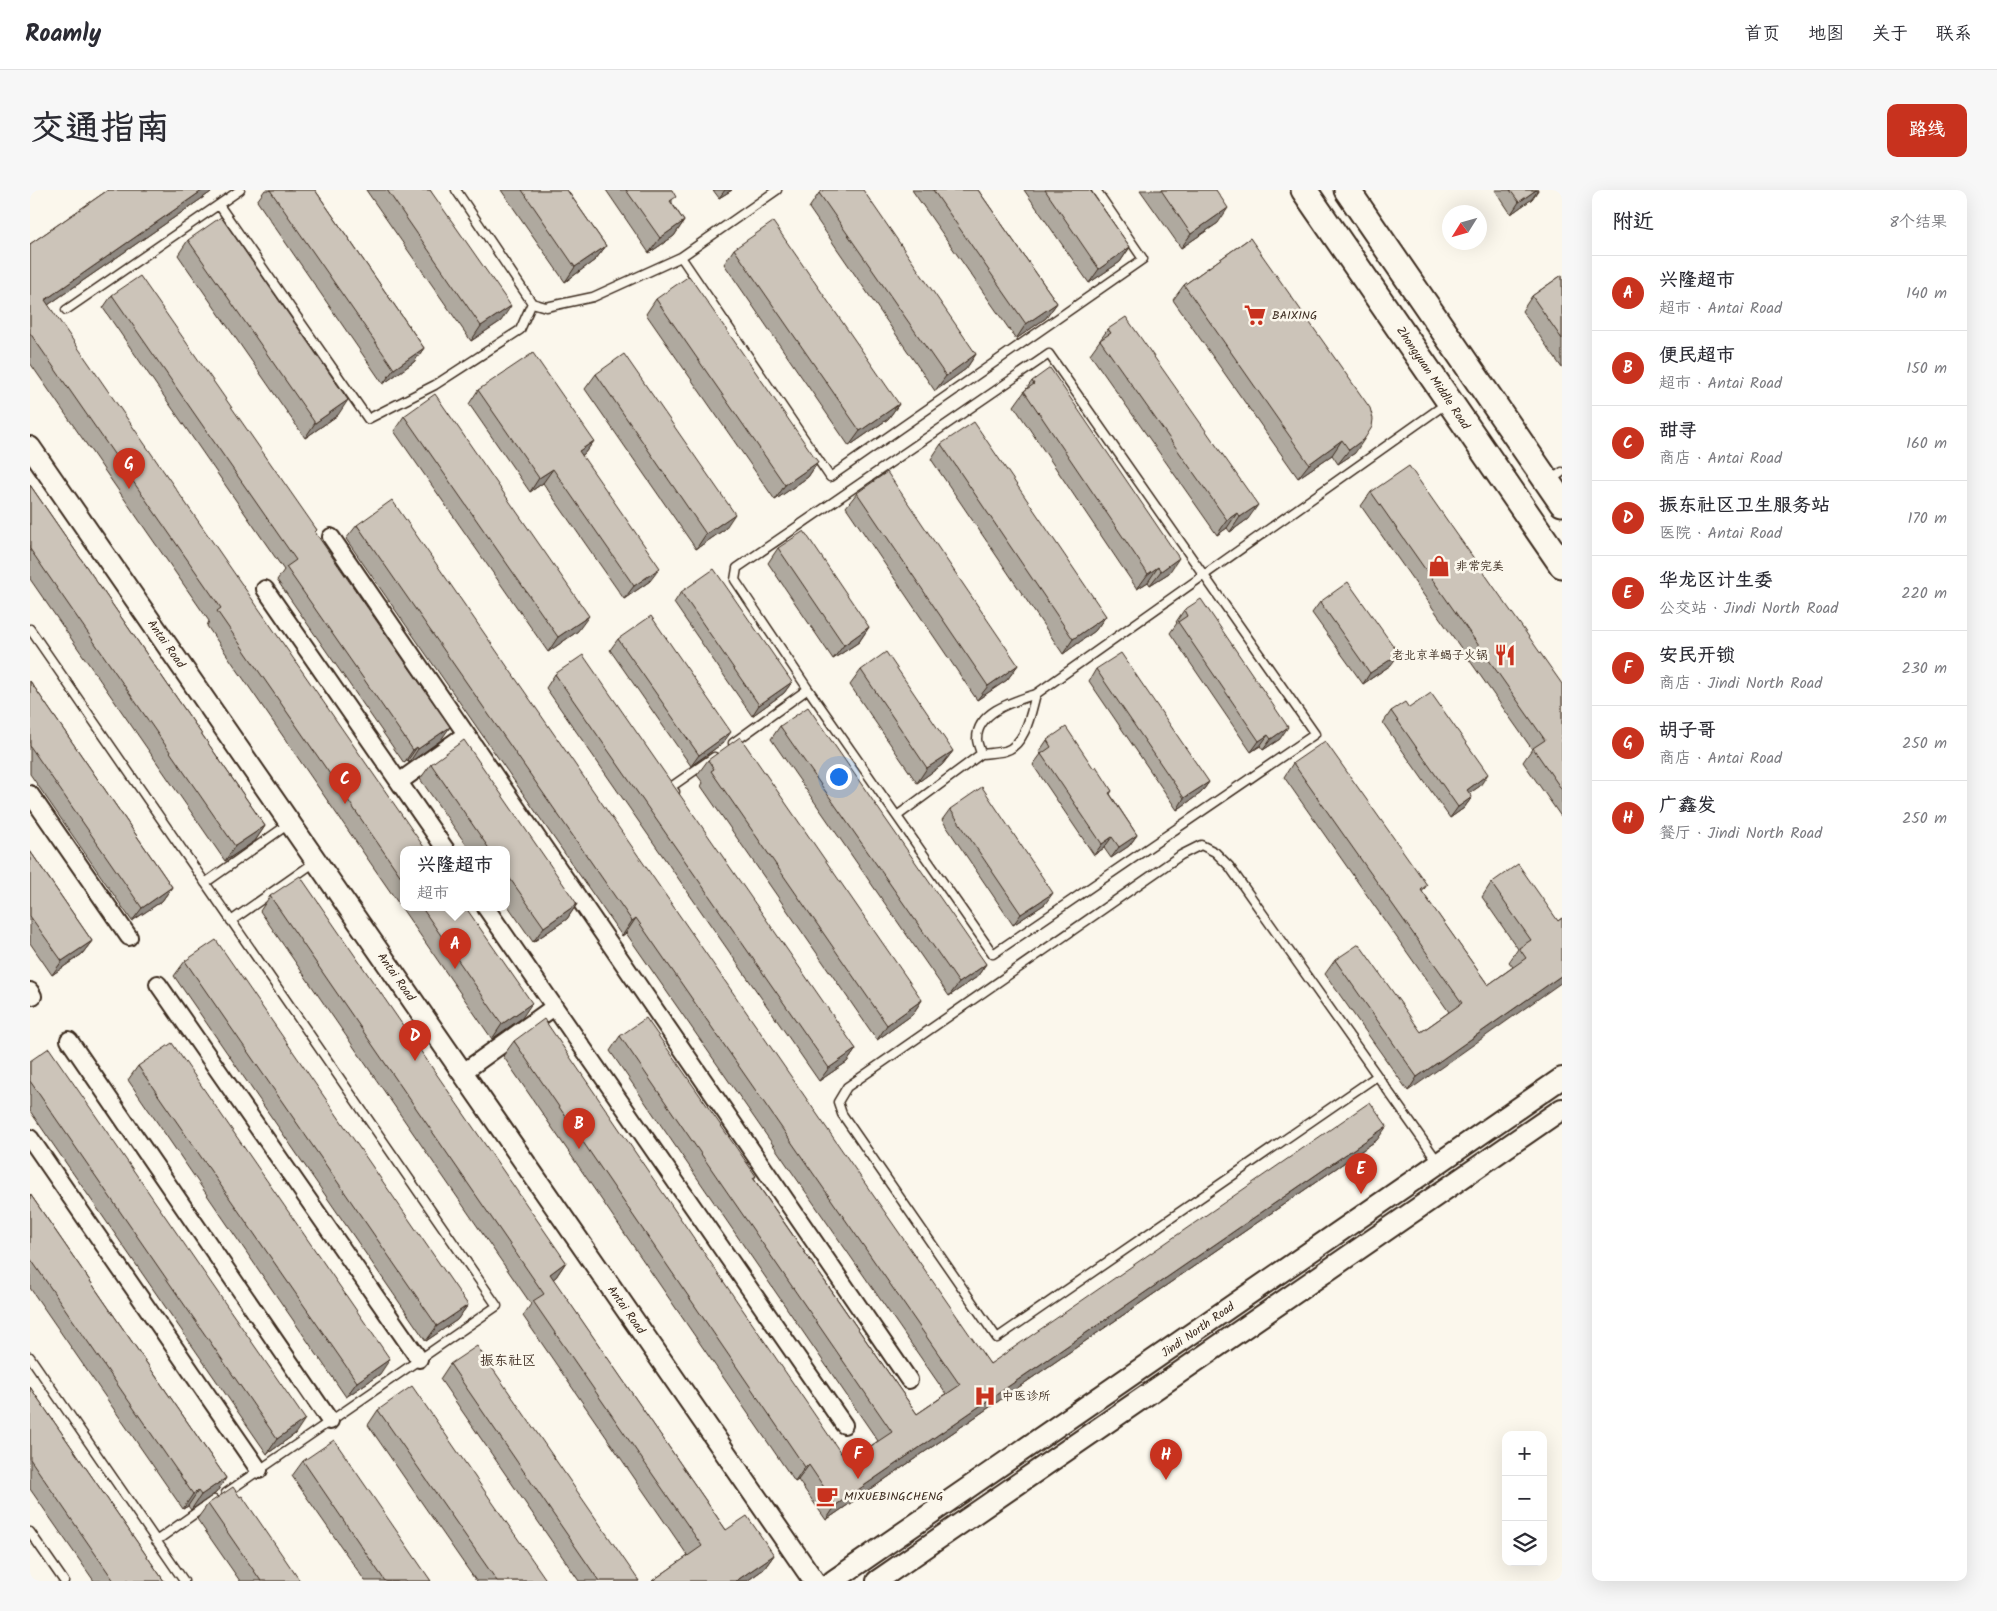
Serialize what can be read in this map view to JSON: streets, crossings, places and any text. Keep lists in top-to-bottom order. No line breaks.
{"streets":{"main road":["Zhongyuan Middle Road"],"street":["Antai Road","Jindi North Road"]},"districts":["振东社区"],"places":{"supermarket":["BAIXING"],"shop":["非常完美"],"restaurant":["老北京羊蝎子火锅"],"hospital":["中医诊所"],"cafe":["MIXUEBINGCHENG"]},"north":"bottom left","page":{"header":"Roamly","nav":["首页","地图","关于","联系"],"title":"交通指南","buttons":"路线","heading":["附近","8个结果"],"list":[{"mark":"A","name":"兴隆超市","note":"超市 · Antai Road","value":"140 m"},{"mark":"B","name":"便民超市","note":"超市 · Antai Road","value":"150 m"},{"mark":"C","name":"甜寻","note":"商店 · Antai Road","value":"160 m"},{"mark":"D","name":"振东社区卫生服务站","note":"医院 · Antai Road","value":"170 m"},{"mark":"E","name":"华龙区计生委","note":"公交站 · Jindi North Road","value":"220 m"},{"mark":"F","name":"安民开锁","note":"商店 · Jindi North Road","value":"230 m"},{"mark":"G","name":"胡子哥","note":"商店 · Antai Road","value":"250 m"},{"mark":"H","name":"广鑫发","note":"餐厅 · Jindi North Road","value":"250 m"}],"pins":["G","C","A","D","B","E","F","H"],"popup":["兴隆超市","超市"],"map_buttons":["+","−"]}}
